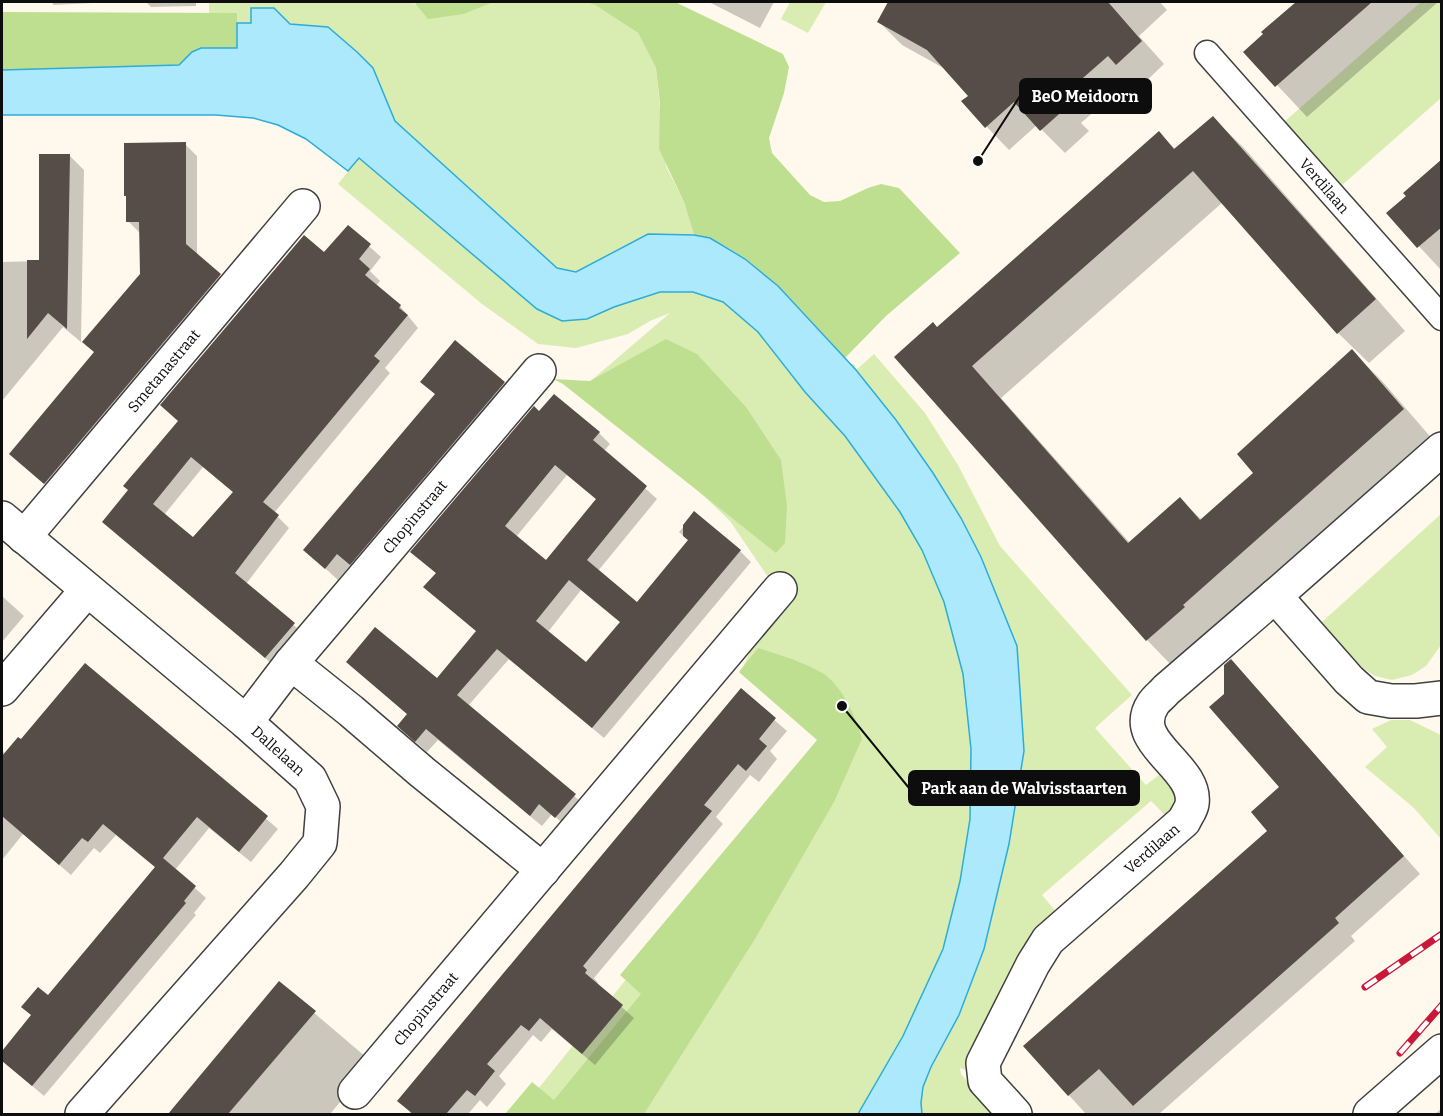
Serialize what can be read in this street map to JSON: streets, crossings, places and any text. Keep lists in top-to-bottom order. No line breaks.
{"streets":{"street":["Verdilaan","Smetanastraat","Chopinstraat","Dallelaan"]},"crossings":[["Smetanastraat","Dallelaan"],["Chopinstraat","Dallelaan"]],"places":["BeO Meidoorn","Park aan de Walvisstaarten"]}
